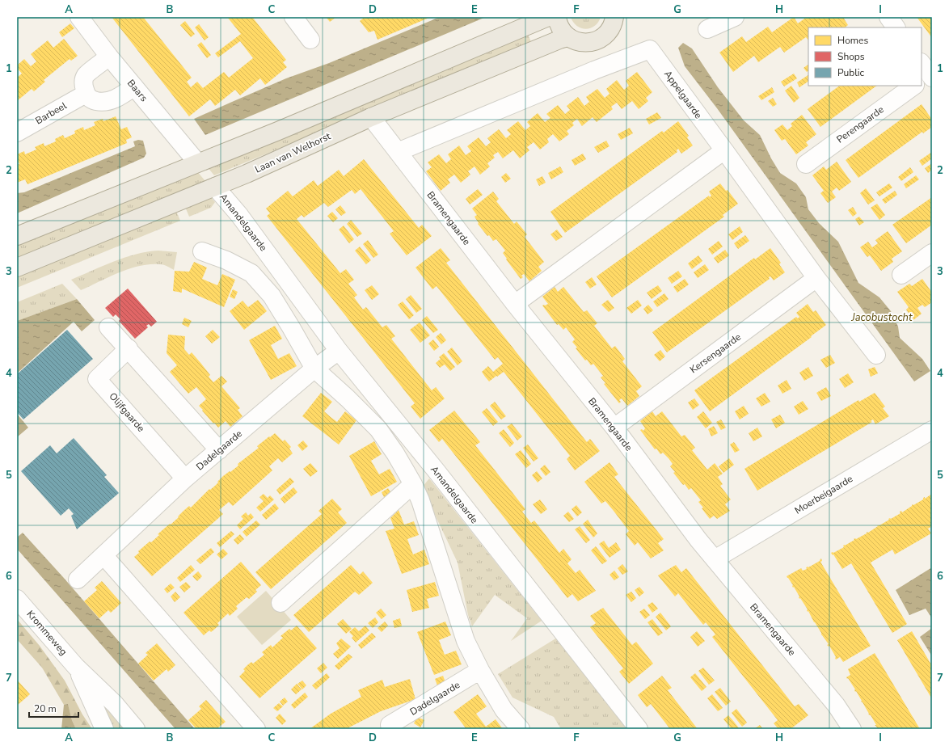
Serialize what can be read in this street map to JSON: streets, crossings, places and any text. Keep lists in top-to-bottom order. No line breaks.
{"streets":{"main road":["Laan van Welhorst"],"street":["Baars","Appelgaarde","Barbeel","Perengaarde","Bramengaarde","Amandelgaarde","Kersengaarde","Olijfgaarde","Dadelgaarde","Moerbeigaarde","Krommeweg"]},"crossings":[["Appelgaarde","Bramengaarde"],["Laan van Welhorst","Bramengaarde"],["Laan van Welhorst","Amandelgaarde"],["Bramengaarde","Kersengaarde"],["Bramengaarde","Moerbeigaarde"],["Amandelgaarde","Dadelgaarde"],["Olijfgaarde","Dadelgaarde"]],"water":["Jacobustocht"],"legend":["Homes","Shops","Public"],"scale_bar":"20 m","grid":{"columns":["A","B","C","D","E","F","G","H","I"],"rows":["1","2","3","4","5","6","7"]}}
